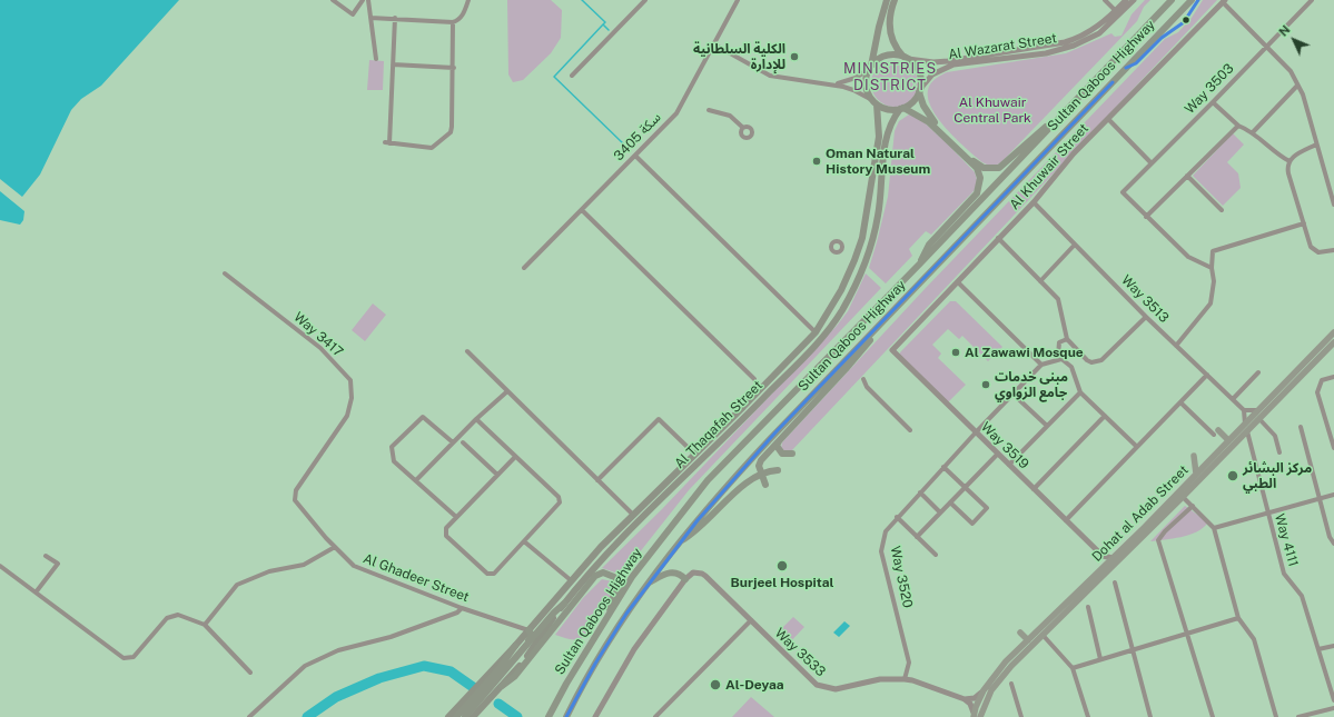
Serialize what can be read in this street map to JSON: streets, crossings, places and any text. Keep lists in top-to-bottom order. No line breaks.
{"streets":{"highway":["Sultan Qaboos Highway"],"main road":["Al Thaqafah Street","Dohat al Adab Street"],"street":["Al Wazarat Street","Way 3503","سكة 3405","Al Khuwair Street","Way 3513","Way 3417","Way 3519","Way 4111","Way 3520","Al Ghadeer Street","Way 3533"]},"crossings":[["Al Wazarat Street","Al Thaqafah Street"],["Al Khuwair Street","Way 3513"],["Al Khuwair Street","Way 3519"],["Way 3417","Al Ghadeer Street"],["Al Thaqafah Street","Al Ghadeer Street"],["Way 3519","Way 3520"],["Dohat al Adab Street","Way 4111"],["Way 3520","Way 3533"]],"districts":["MINISTRIES DISTRICT"],"parks":["Al Khuwair Central Park"],"places":["الكلية السلطانية للإدارة","Oman Natural History Museum","Al Zawawi Mosque","مبنى خدمات جامع الزواوي","مركز البشائر الطبي","Burjeel Hospital","Al-Deyaa"],"north":"top left"}
